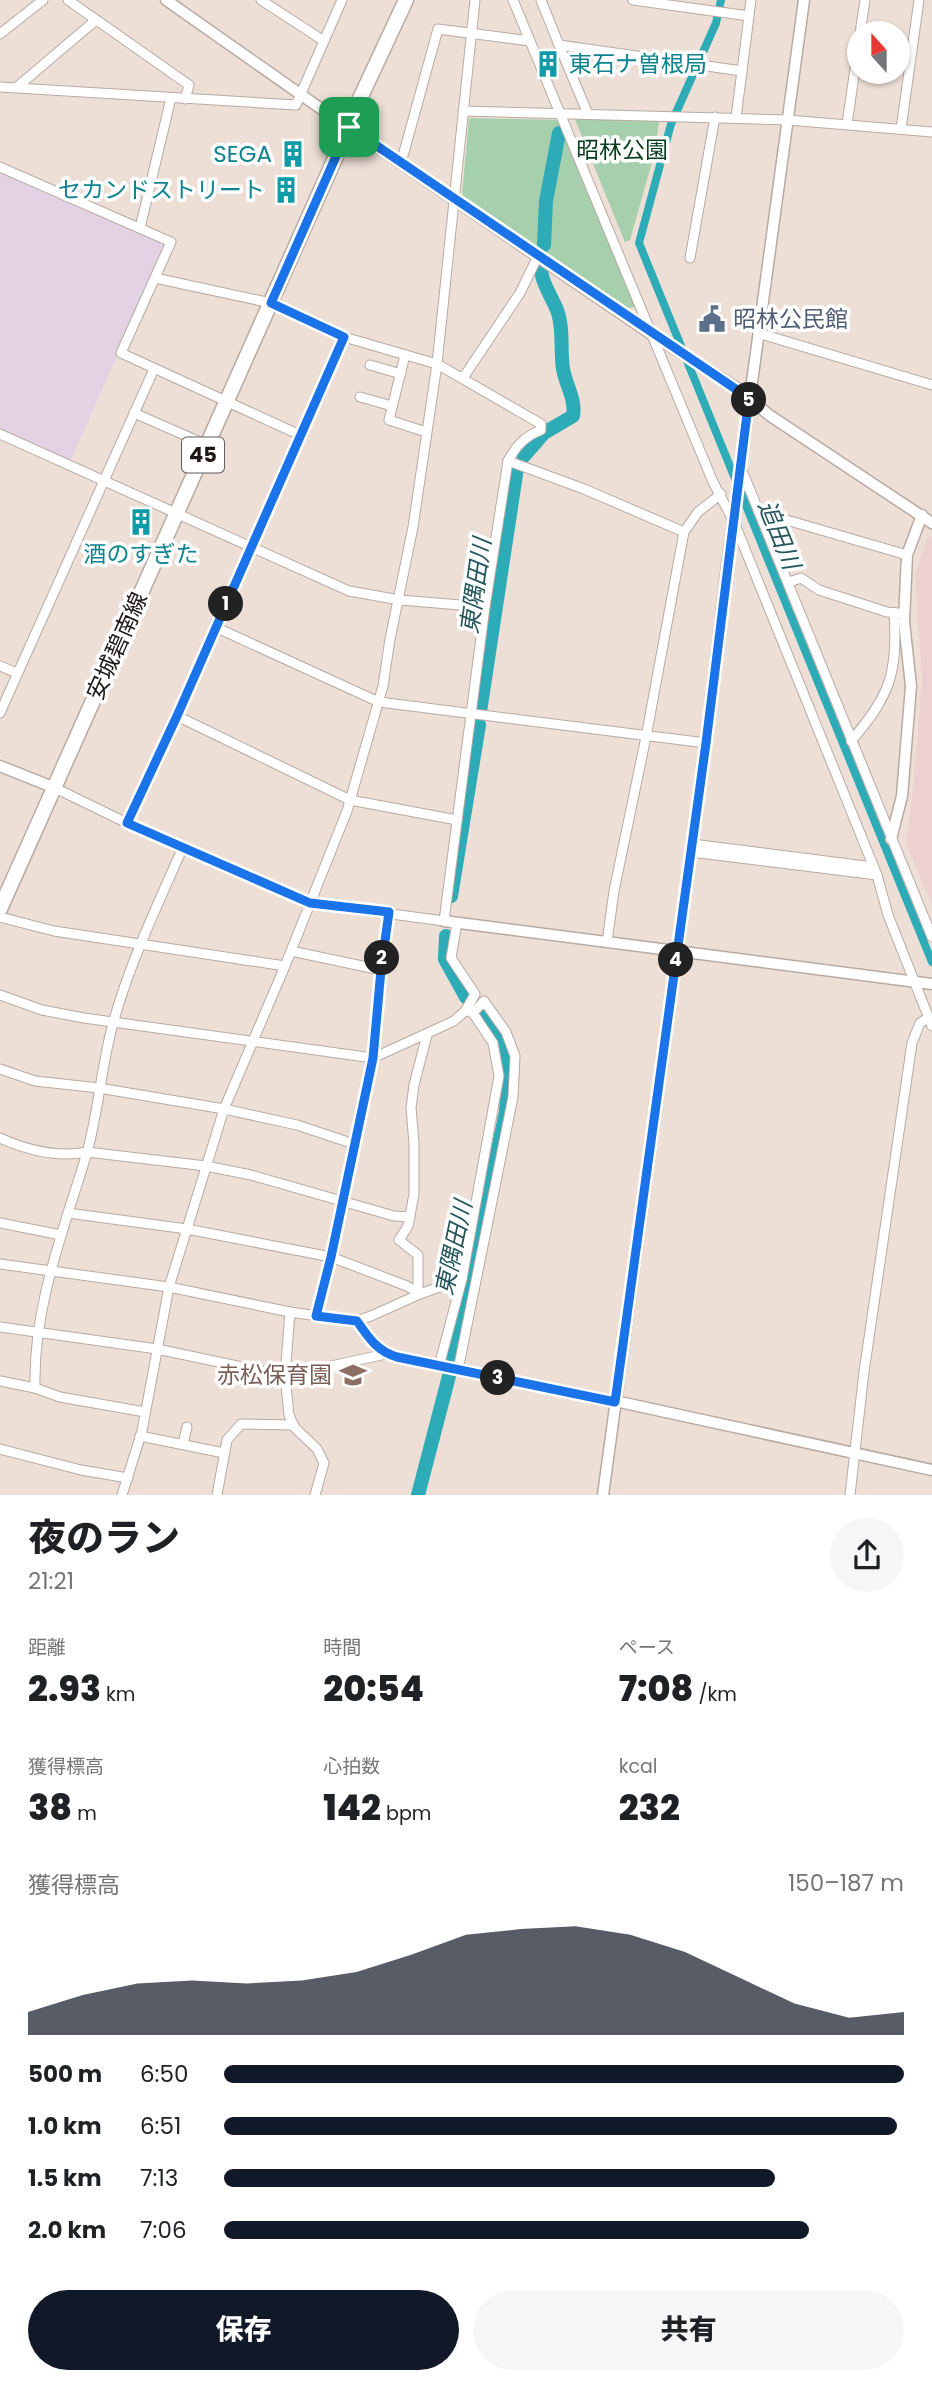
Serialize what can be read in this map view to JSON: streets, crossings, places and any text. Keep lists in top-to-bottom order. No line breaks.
{"streets":{"main road":["45","安城碧南線"]},"water":["追田川","東隅田川"],"parks":["昭林公園"],"places":{"building":["東石ナ曽根局","SEGA","セカンドストリート","酒のすぎた"],"public building":["昭林公民館"],"school or university":["赤松保育園"]},"north":"top","page":{"pins":["5","1","2","4","3"],"heading":["夜のラン","21:21"],"stats":[["距離","2.93 km"],["時間","20:54"],["ペース","7:08 /km"],["獲得標高","38 m"],["心拍数","142 bpm"],["kcal","232"]],"chart":["獲得標高","150–187 m"],"list":[{"name":"500 m","note":"6:50"},{"name":"1.0 km","note":"6:51"},{"name":"1.5 km","note":"7:13"},{"name":"2.0 km","note":"7:06"}],"buttons":["保存","共有"]}}
